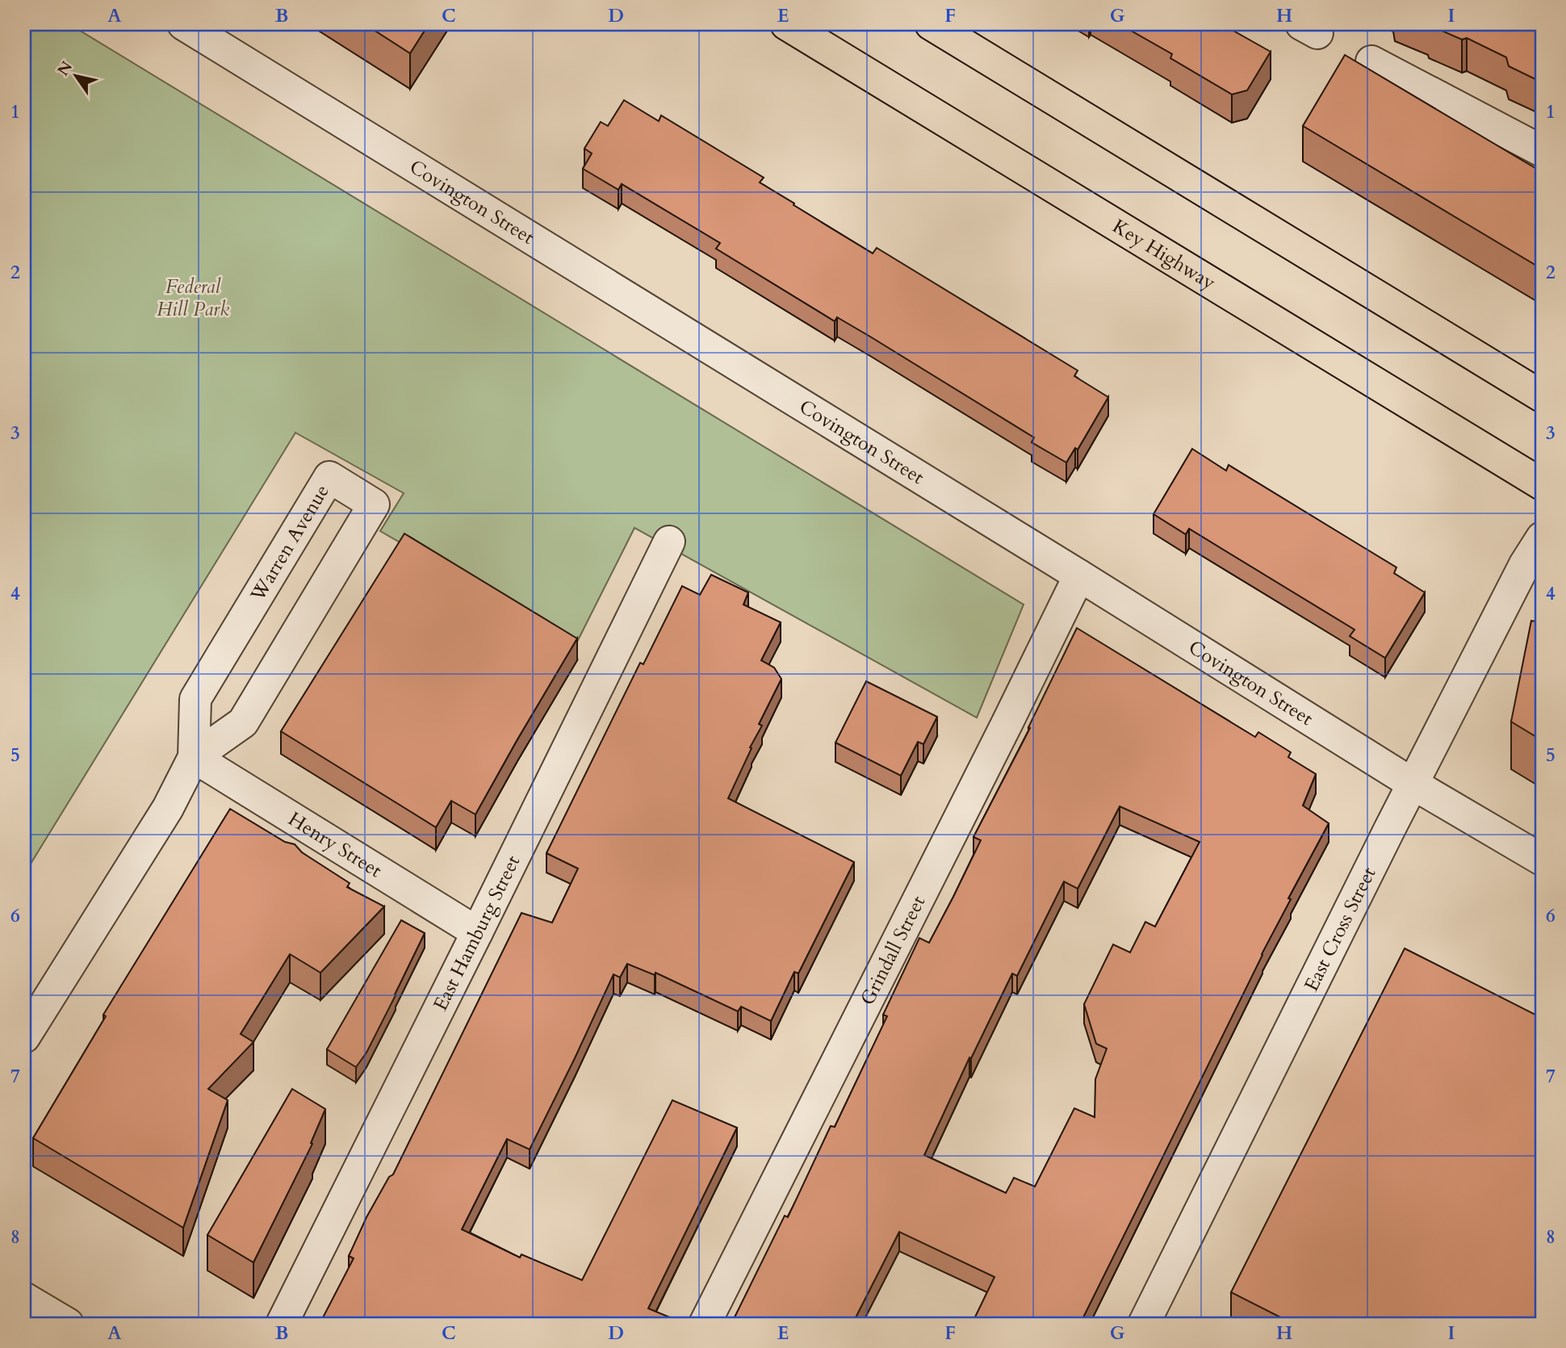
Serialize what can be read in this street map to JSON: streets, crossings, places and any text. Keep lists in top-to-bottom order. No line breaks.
{"streets":{"main road":["Key Highway"],"street":["Covington Street","Warren Avenue","Henry Street","East Cross Street","East Hamburg Street","Grindall Street"]},"crossings":[["Covington Street","East Cross Street"],["Covington Street","Grindall Street"],["Warren Avenue","Henry Street"],["Henry Street","East Hamburg Street"]],"parks":["Federal Hill Park"],"north":"top left","grid":{"columns":["A","B","C","D","E","F","G","H","I"],"rows":["1","2","3","4","5","6","7","8"]}}
